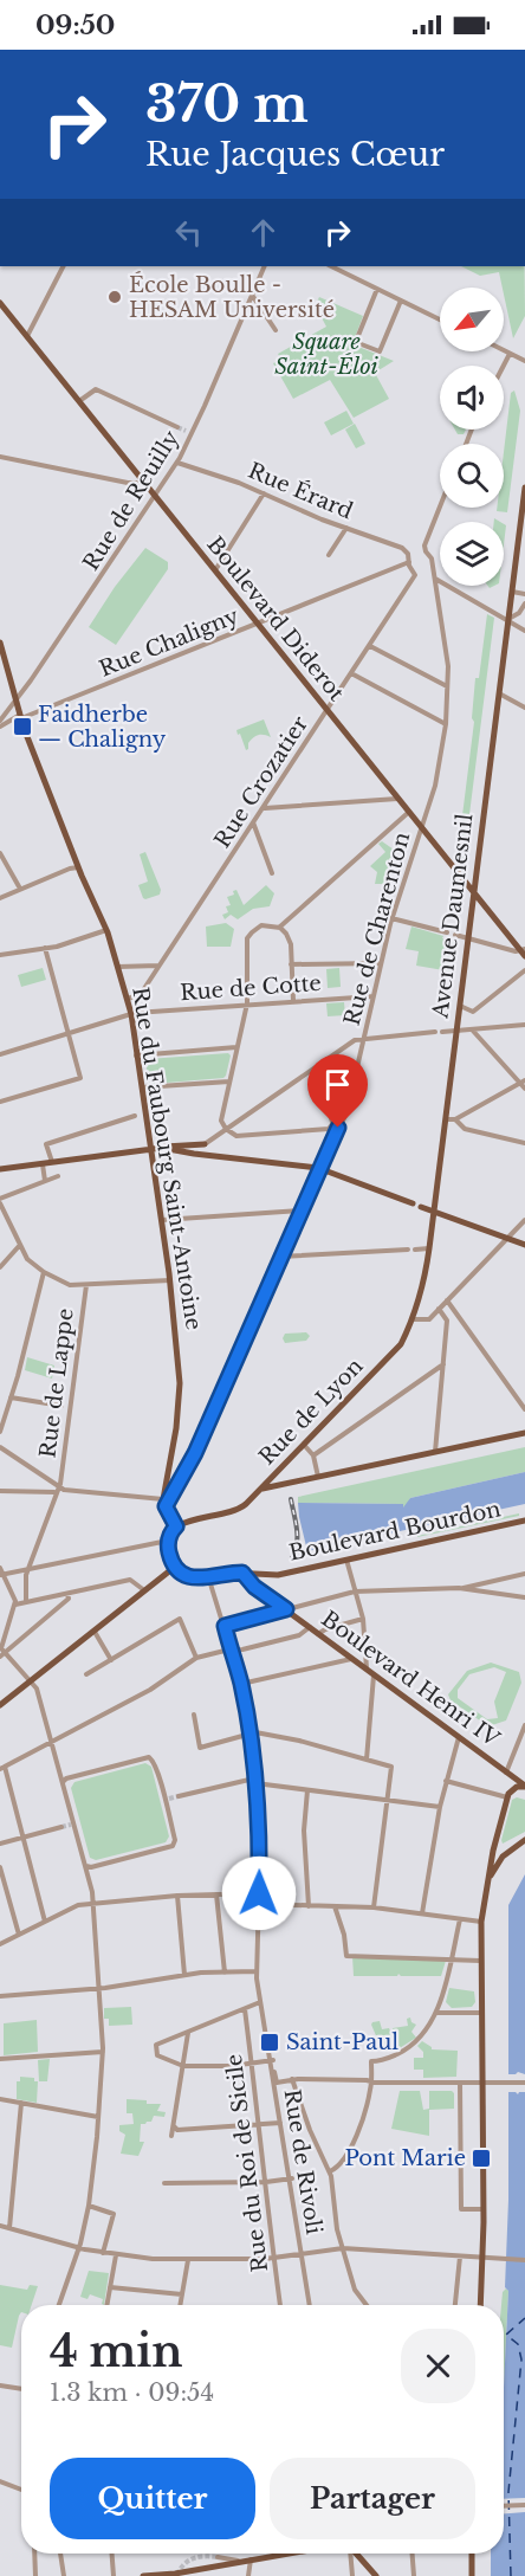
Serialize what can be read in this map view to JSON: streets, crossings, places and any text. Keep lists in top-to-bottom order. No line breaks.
{"streets":{"main road":["Boulevard Diderot","Avenue Daumesnil","Rue du Faubourg Saint-Antoine","Rue de Lyon","Boulevard Bourdon","Boulevard Henri IV"],"street":["Rue Érard","Rue de Reuilly","Rue Chaligny","Rue Crozatier","Rue de Charenton","Rue de Cotte","Rue de Lappe","Rue de Rivoli","Rue du Roi de Sicile"]},"crossings":[["Rue Érard","Rue de Reuilly"],["Rue Érard","Rue Chaligny"],["Rue Érard","Rue Crozatier"],["Rue de Reuilly","Boulevard Diderot"],["Rue de Reuilly","Rue du Faubourg Saint-Antoine"],["Boulevard Diderot","Rue Chaligny"],["Boulevard Diderot","Rue Crozatier"],["Boulevard Diderot","Avenue Daumesnil"],["Boulevard Diderot","Rue de Charenton"],["Rue Chaligny","Rue Crozatier"],["Rue Chaligny","Rue du Faubourg Saint-Antoine"],["Rue Crozatier","Rue du Faubourg Saint-Antoine"],["Avenue Daumesnil","Rue de Lyon"],["Rue de Charenton","Rue de Cotte"],["Rue de Charenton","Rue du Faubourg Saint-Antoine"],["Rue de Cotte","Rue du Faubourg Saint-Antoine"],["Boulevard Bourdon","Boulevard Henri IV"],["Boulevard Bourdon","Rue de Rivoli"]],"parks":["Square Saint-Éloi"],"places":{"other":["École Boulle - HESAM Université"],"transit":["Faidherbe — Chaligny","Saint-Paul","Pont Marie"]},"north":"bottom left","page":{"status":"09:50","turn":["370 m","Rue Jacques Cœur"],"heading":["4 min","1.3 km · 09:54"],"buttons":["Quitter","Partager"]}}
